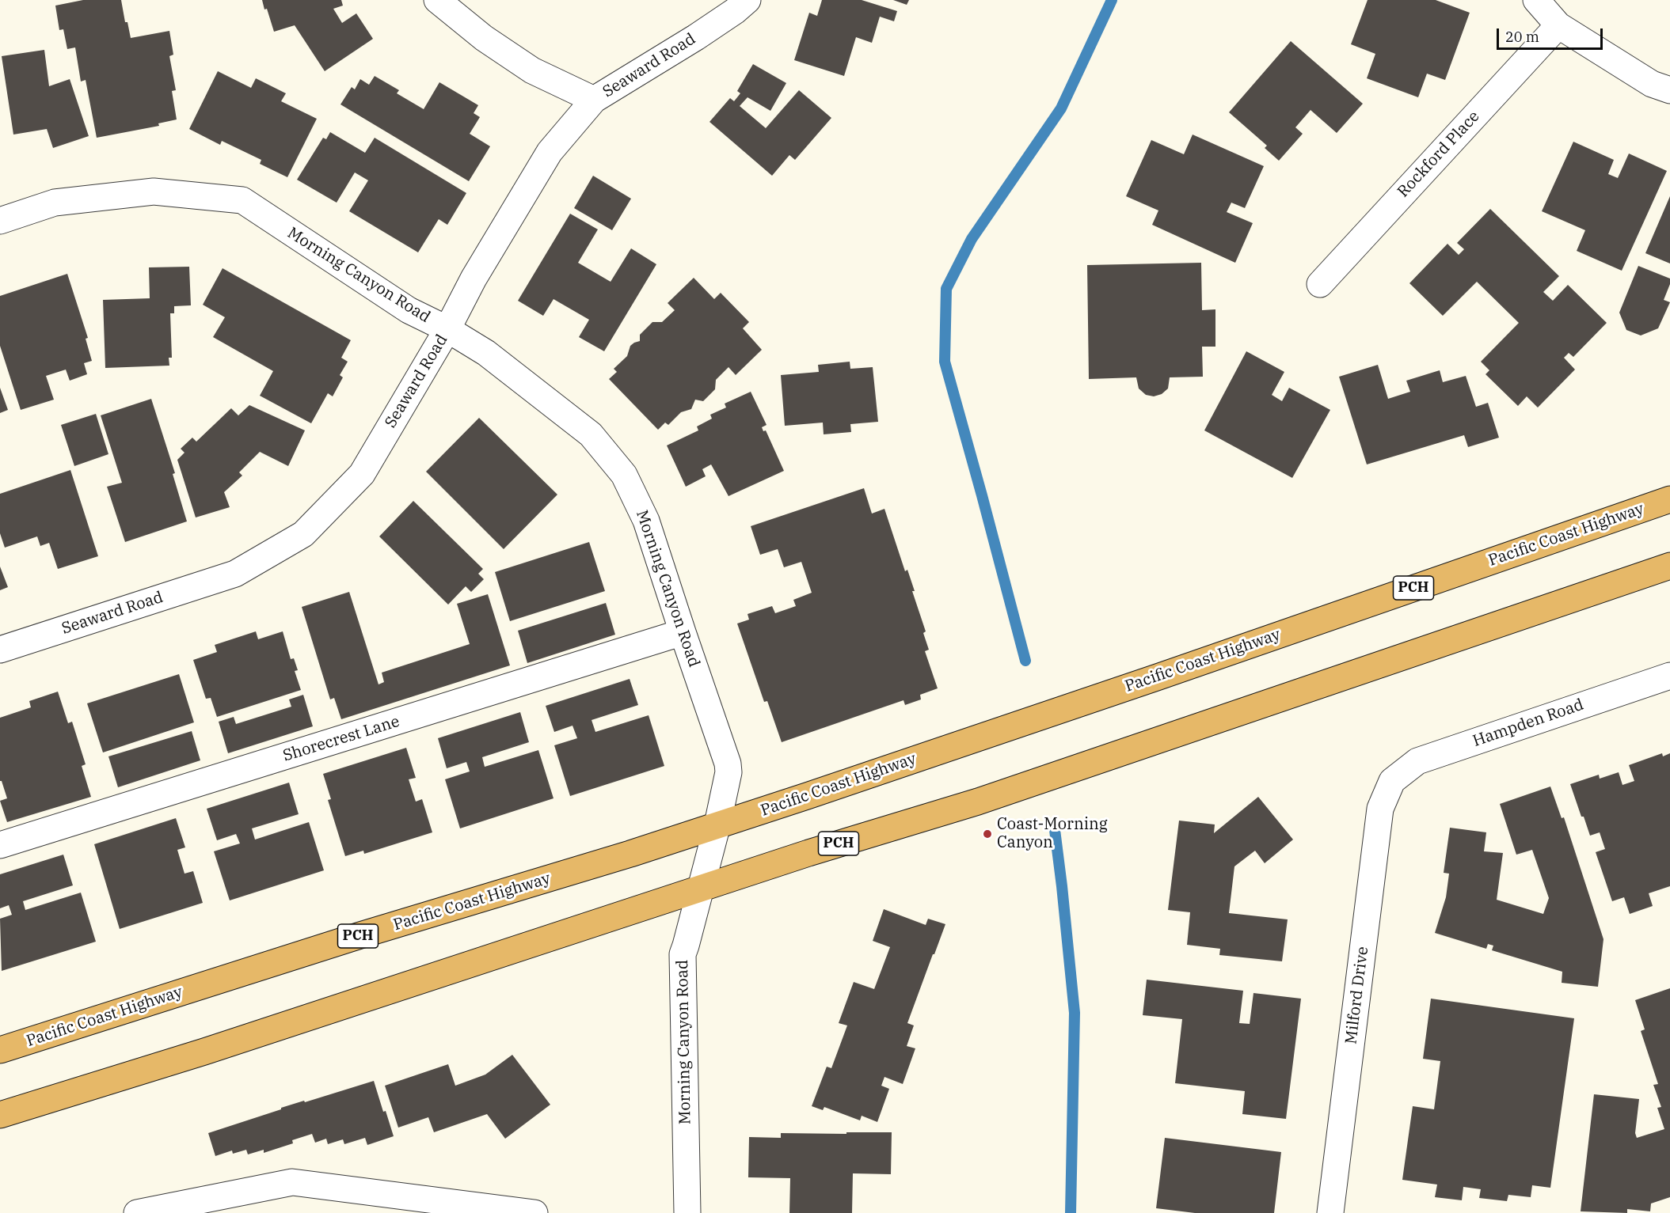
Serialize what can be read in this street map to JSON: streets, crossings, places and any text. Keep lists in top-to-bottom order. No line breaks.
{"streets":{"highway":["Pacific Coast Highway","PCH"],"street":["Seaward Road","Rockford Place","Morning Canyon Road","Hampden Road","Shorecrest Lane","Milford Drive"]},"crossings":[["Seaward Road","Morning Canyon Road"],["Morning Canyon Road","Pacific Coast Highway"],["Morning Canyon Road","PCH"],["Morning Canyon Road","Shorecrest Lane"],["Hampden Road","Milford Drive"]],"places":["Coast-Morning Canyon"],"scale_bar":"20 m"}
